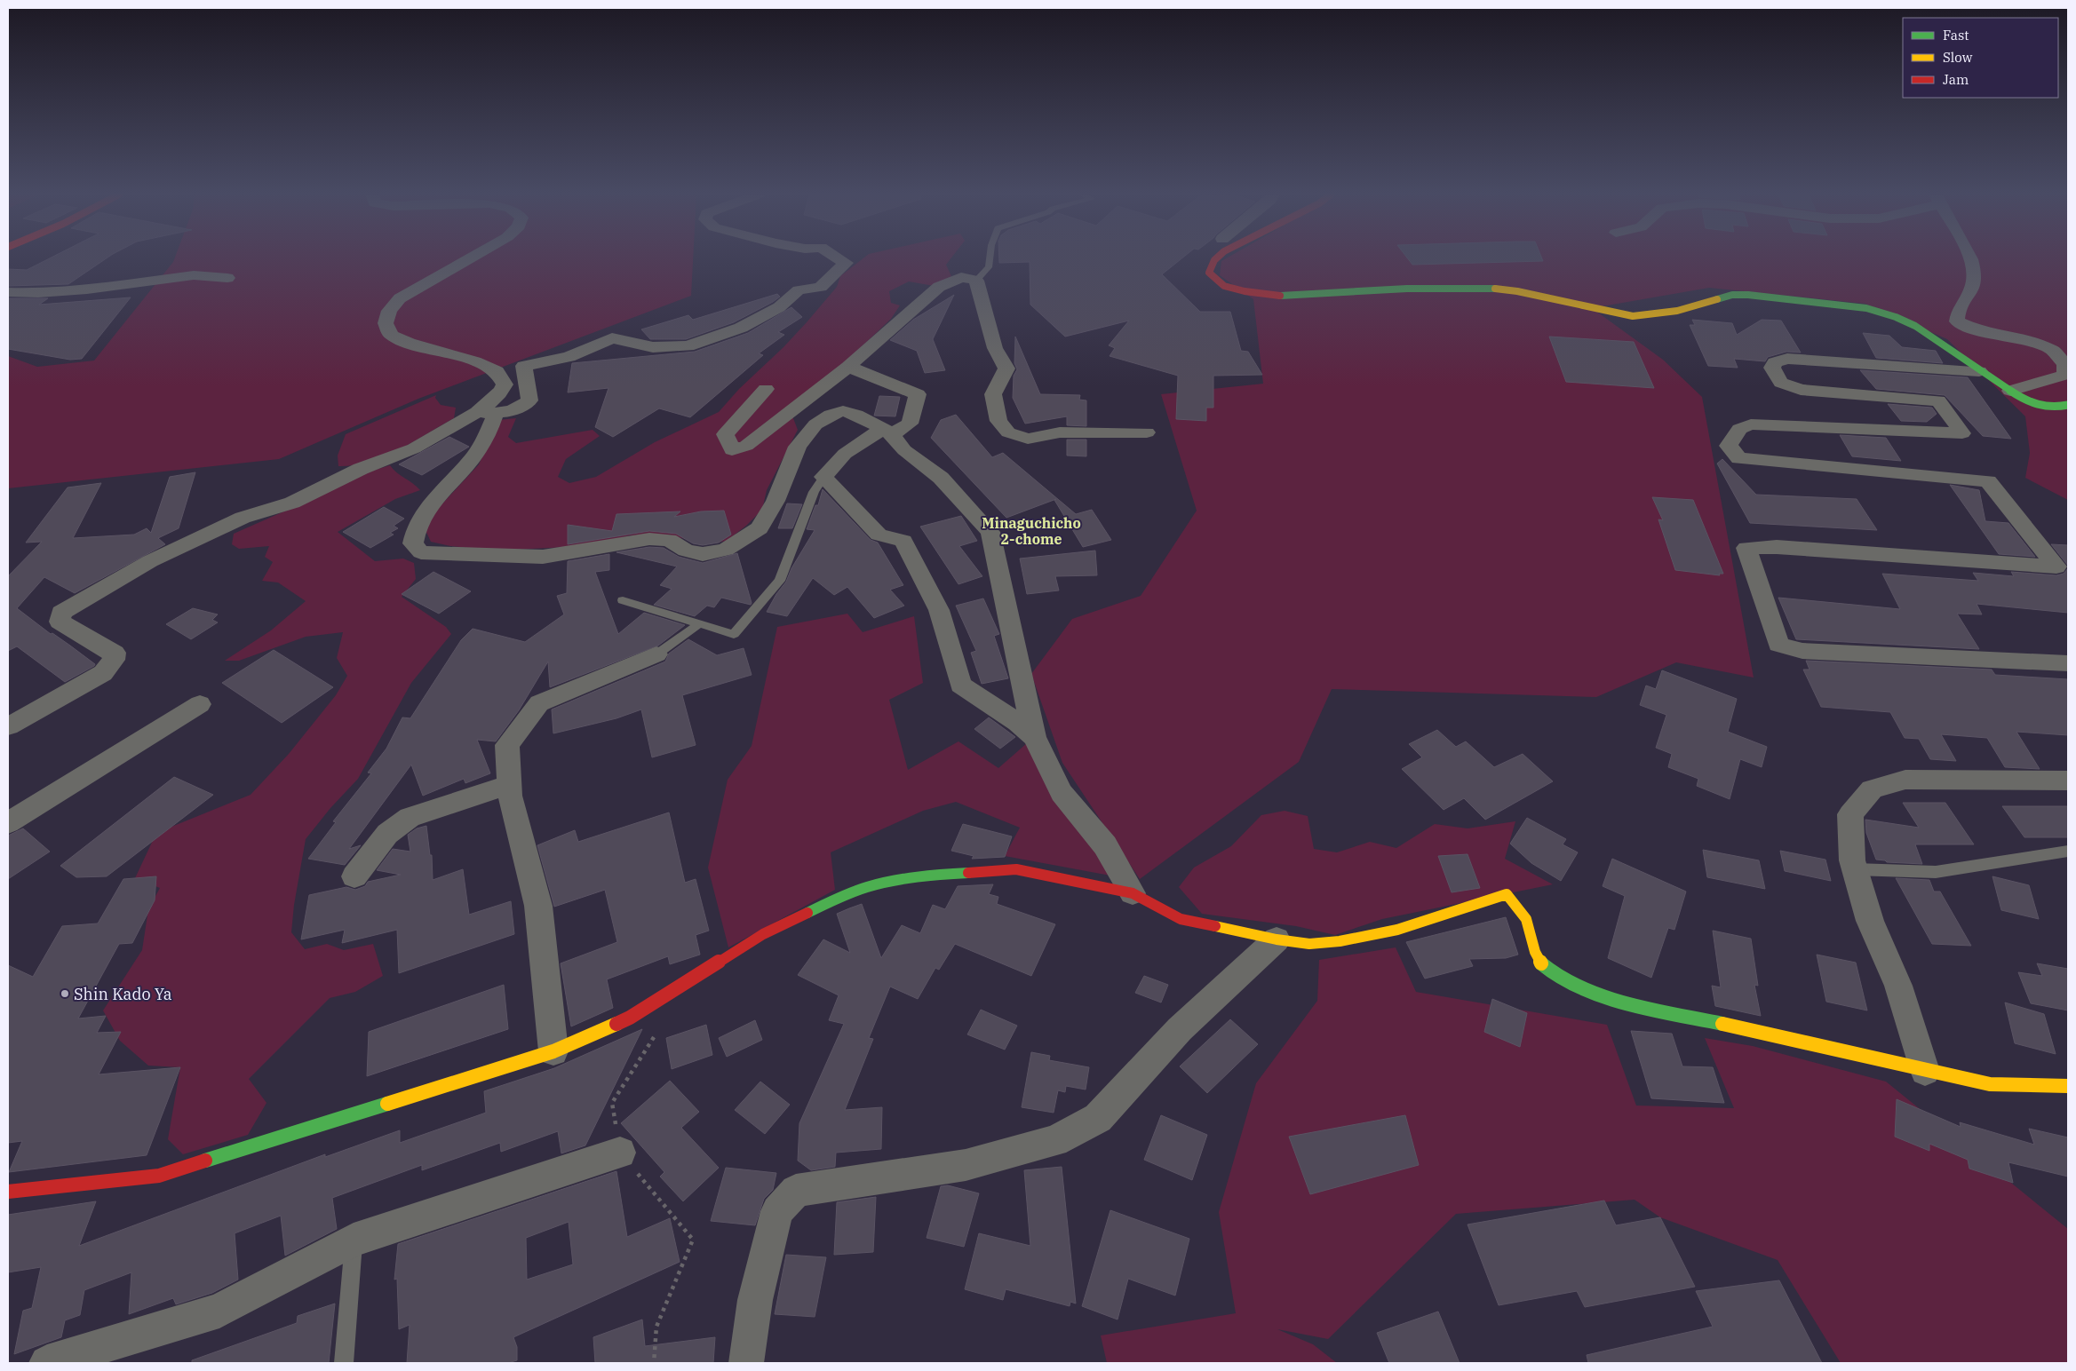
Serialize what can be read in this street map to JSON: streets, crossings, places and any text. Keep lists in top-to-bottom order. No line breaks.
{"districts":["Minaguchicho 2-chome"],"places":["Shin Kado Ya"],"legend":["Fast","Slow","Jam"]}
